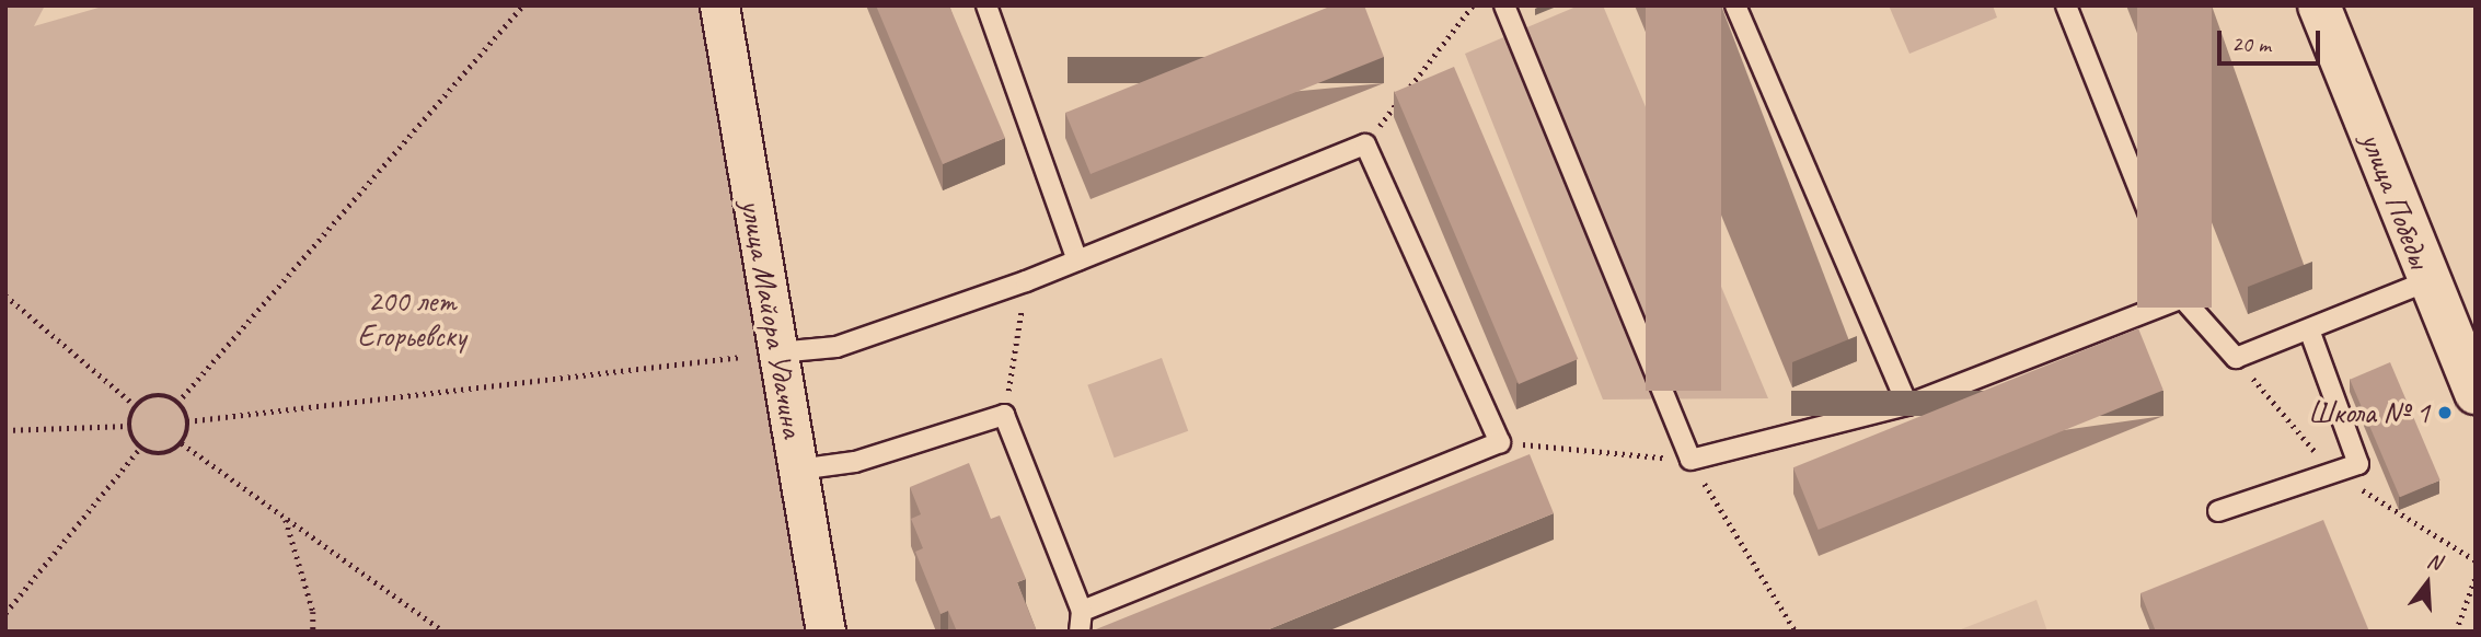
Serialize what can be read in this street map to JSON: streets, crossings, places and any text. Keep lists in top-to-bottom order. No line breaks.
{"streets":{"street":["улица Победы","улица Майора Удачина"]},"parks":["200 лет Егорьевску"],"places":["Школа № 1"],"scale_bar":"20 m","north":"top"}
